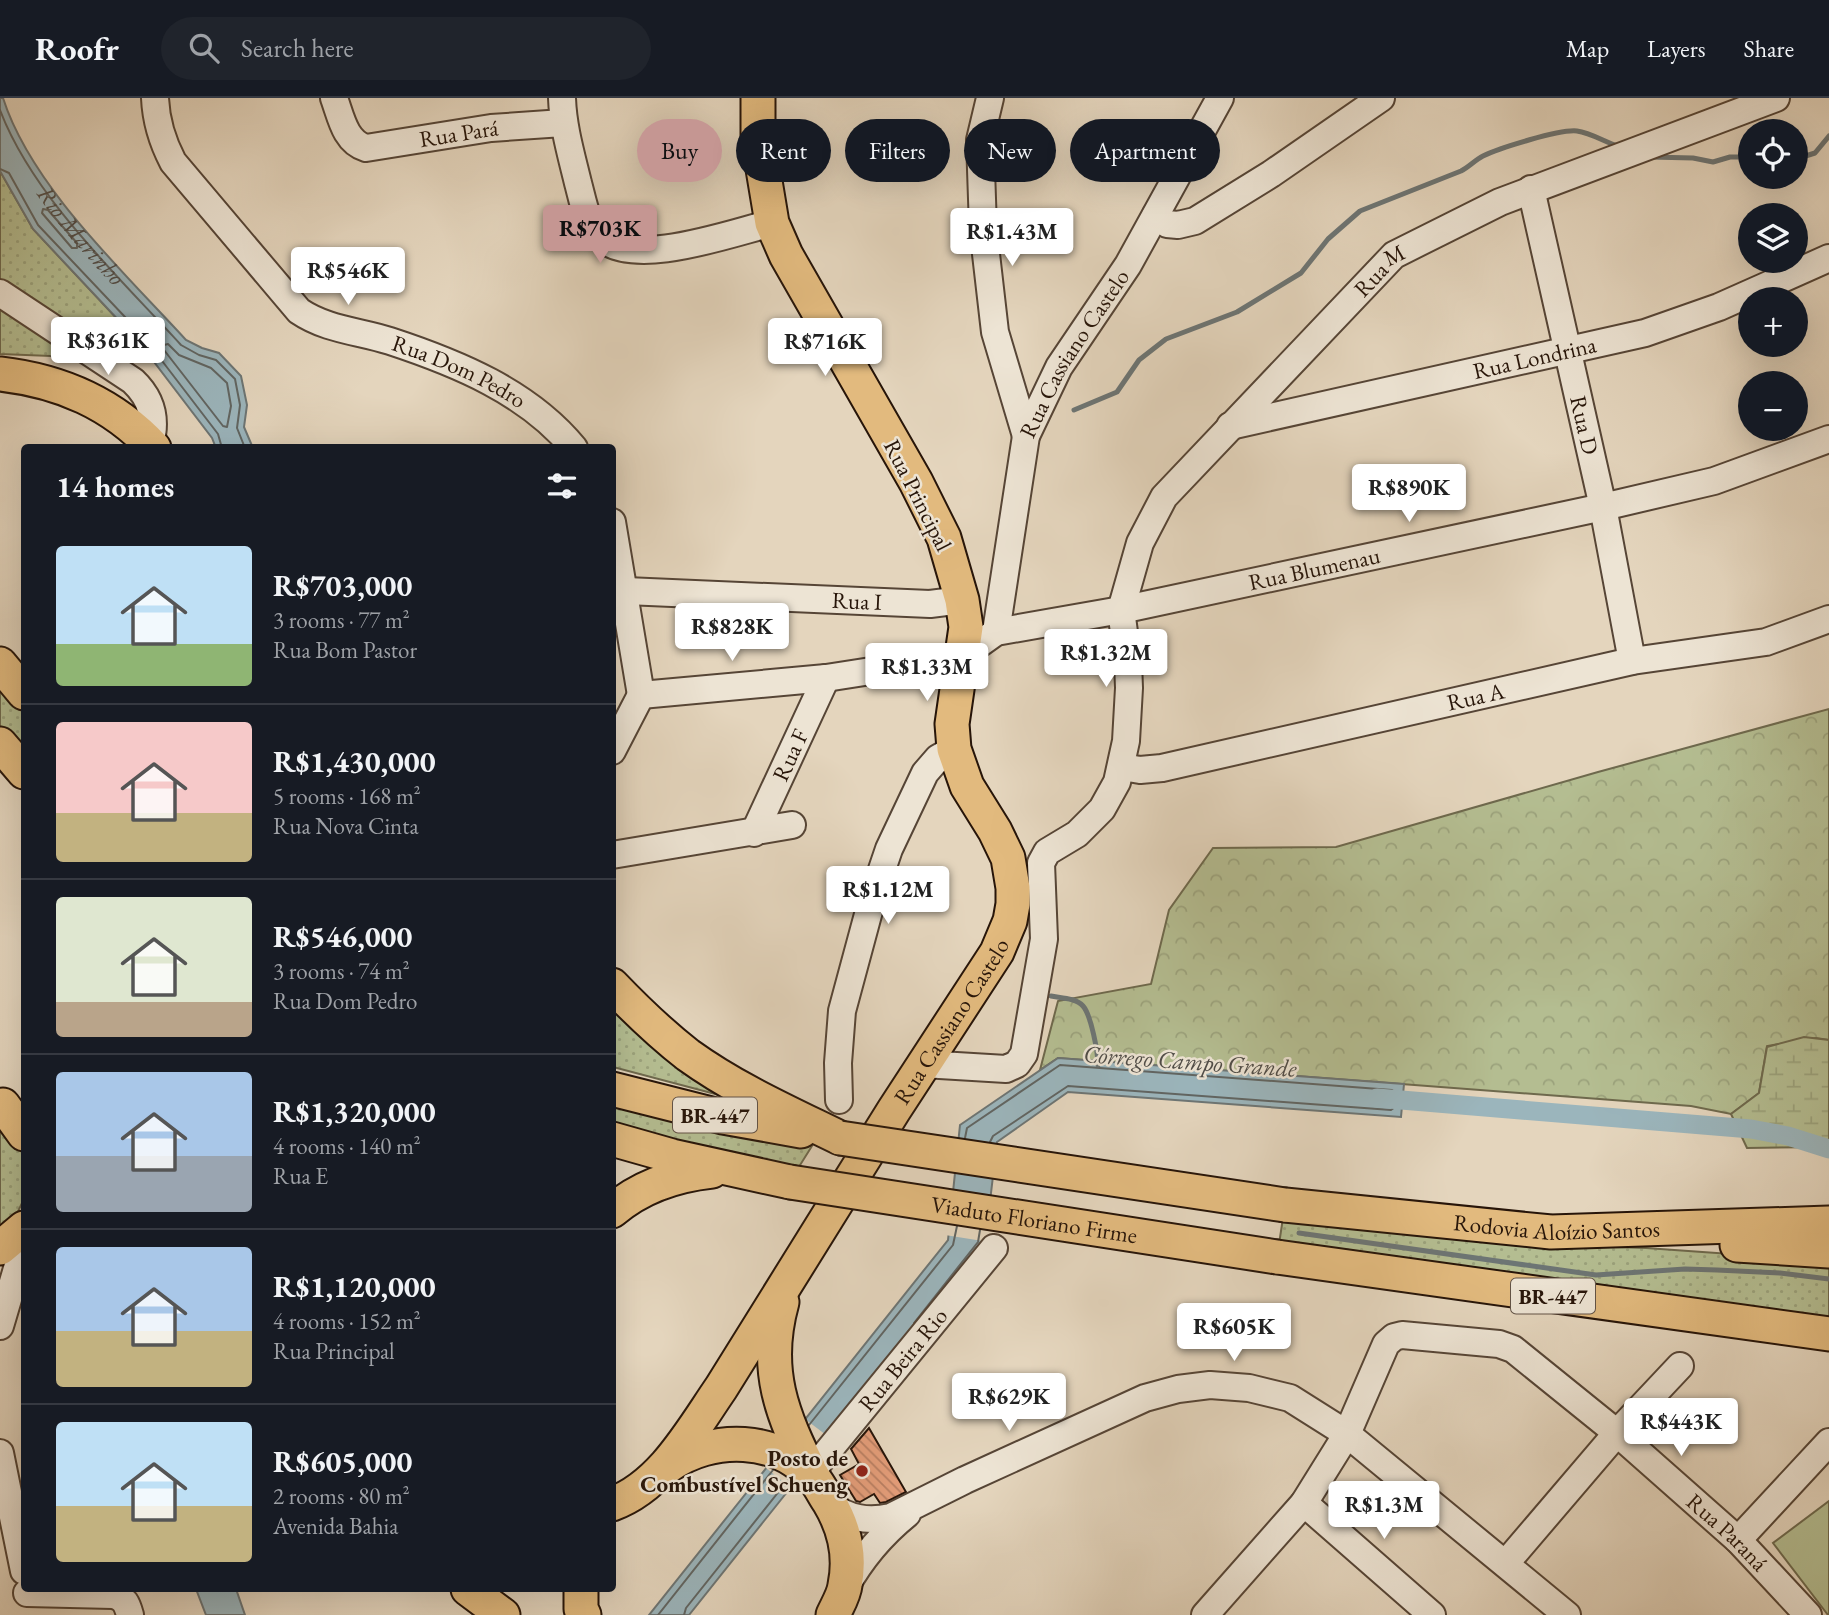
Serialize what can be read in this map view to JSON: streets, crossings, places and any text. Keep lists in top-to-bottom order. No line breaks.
{"streets":{"main road":["Rua Cassiano Castelo","Rua Principal","BR-447","Viaduto Floriano Firme","Rodovia Aloízio Santos"],"street":["Rua Pará","Rua M","Rua Londrina","Rua Dom Pedro","Rua D","Rua Blumenau","Rua I","Rua A","Rua F","Rua Beira Rio","Rua Paraná"]},"crossings":[["Rua M","Rua Londrina"],["Rua M","Rua D"],["Rua M","Rua Blumenau"],["Rua Cassiano Castelo","Rua Principal"],["Rua Cassiano Castelo","Rua Blumenau"],["Rua Cassiano Castelo","Rua Beira Rio"],["Rua Londrina","Rua D"],["Rua D","Rua Blumenau"],["Rua D","Rua A"],["Rua Principal","Rua I"],["BR-447","Viaduto Floriano Firme"],["BR-447","Rodovia Aloízio Santos"]],"water":["Rio Marinho","Córrego Campo Grande"],"places":["Posto de Combustível Schueng"],"page":{"header":"Roofr","search":"Search here","nav":["Map","Layers","Share"],"map_buttons":["+","−"],"chip":["Buy","Rent","Filters","New","Apartment"],"price":["R$703K","R$1.43M","R$546K","R$361K","R$716K","R$890K","R$828K","R$1.32M","R$1.33M","R$1.12M","R$605K","R$629K","R$443K","R$1.3M"],"heading":"14 homes","list":[{"name":"R$703,000","note":"3 rooms · 77 m² · Rua Bom Pastor"},{"name":"R$1,430,000","note":"5 rooms · 168 m² · Rua Nova Cinta"},{"name":"R$546,000","note":"3 rooms · 74 m² · Rua Dom Pedro"},{"name":"R$1,320,000","note":"4 rooms · 140 m² · Rua E"},{"name":"R$1,120,000","note":"4 rooms · 152 m² · Rua Principal"},{"name":"R$605,000","note":"2 rooms · 80 m² · Avenida Bahia"}]}}
